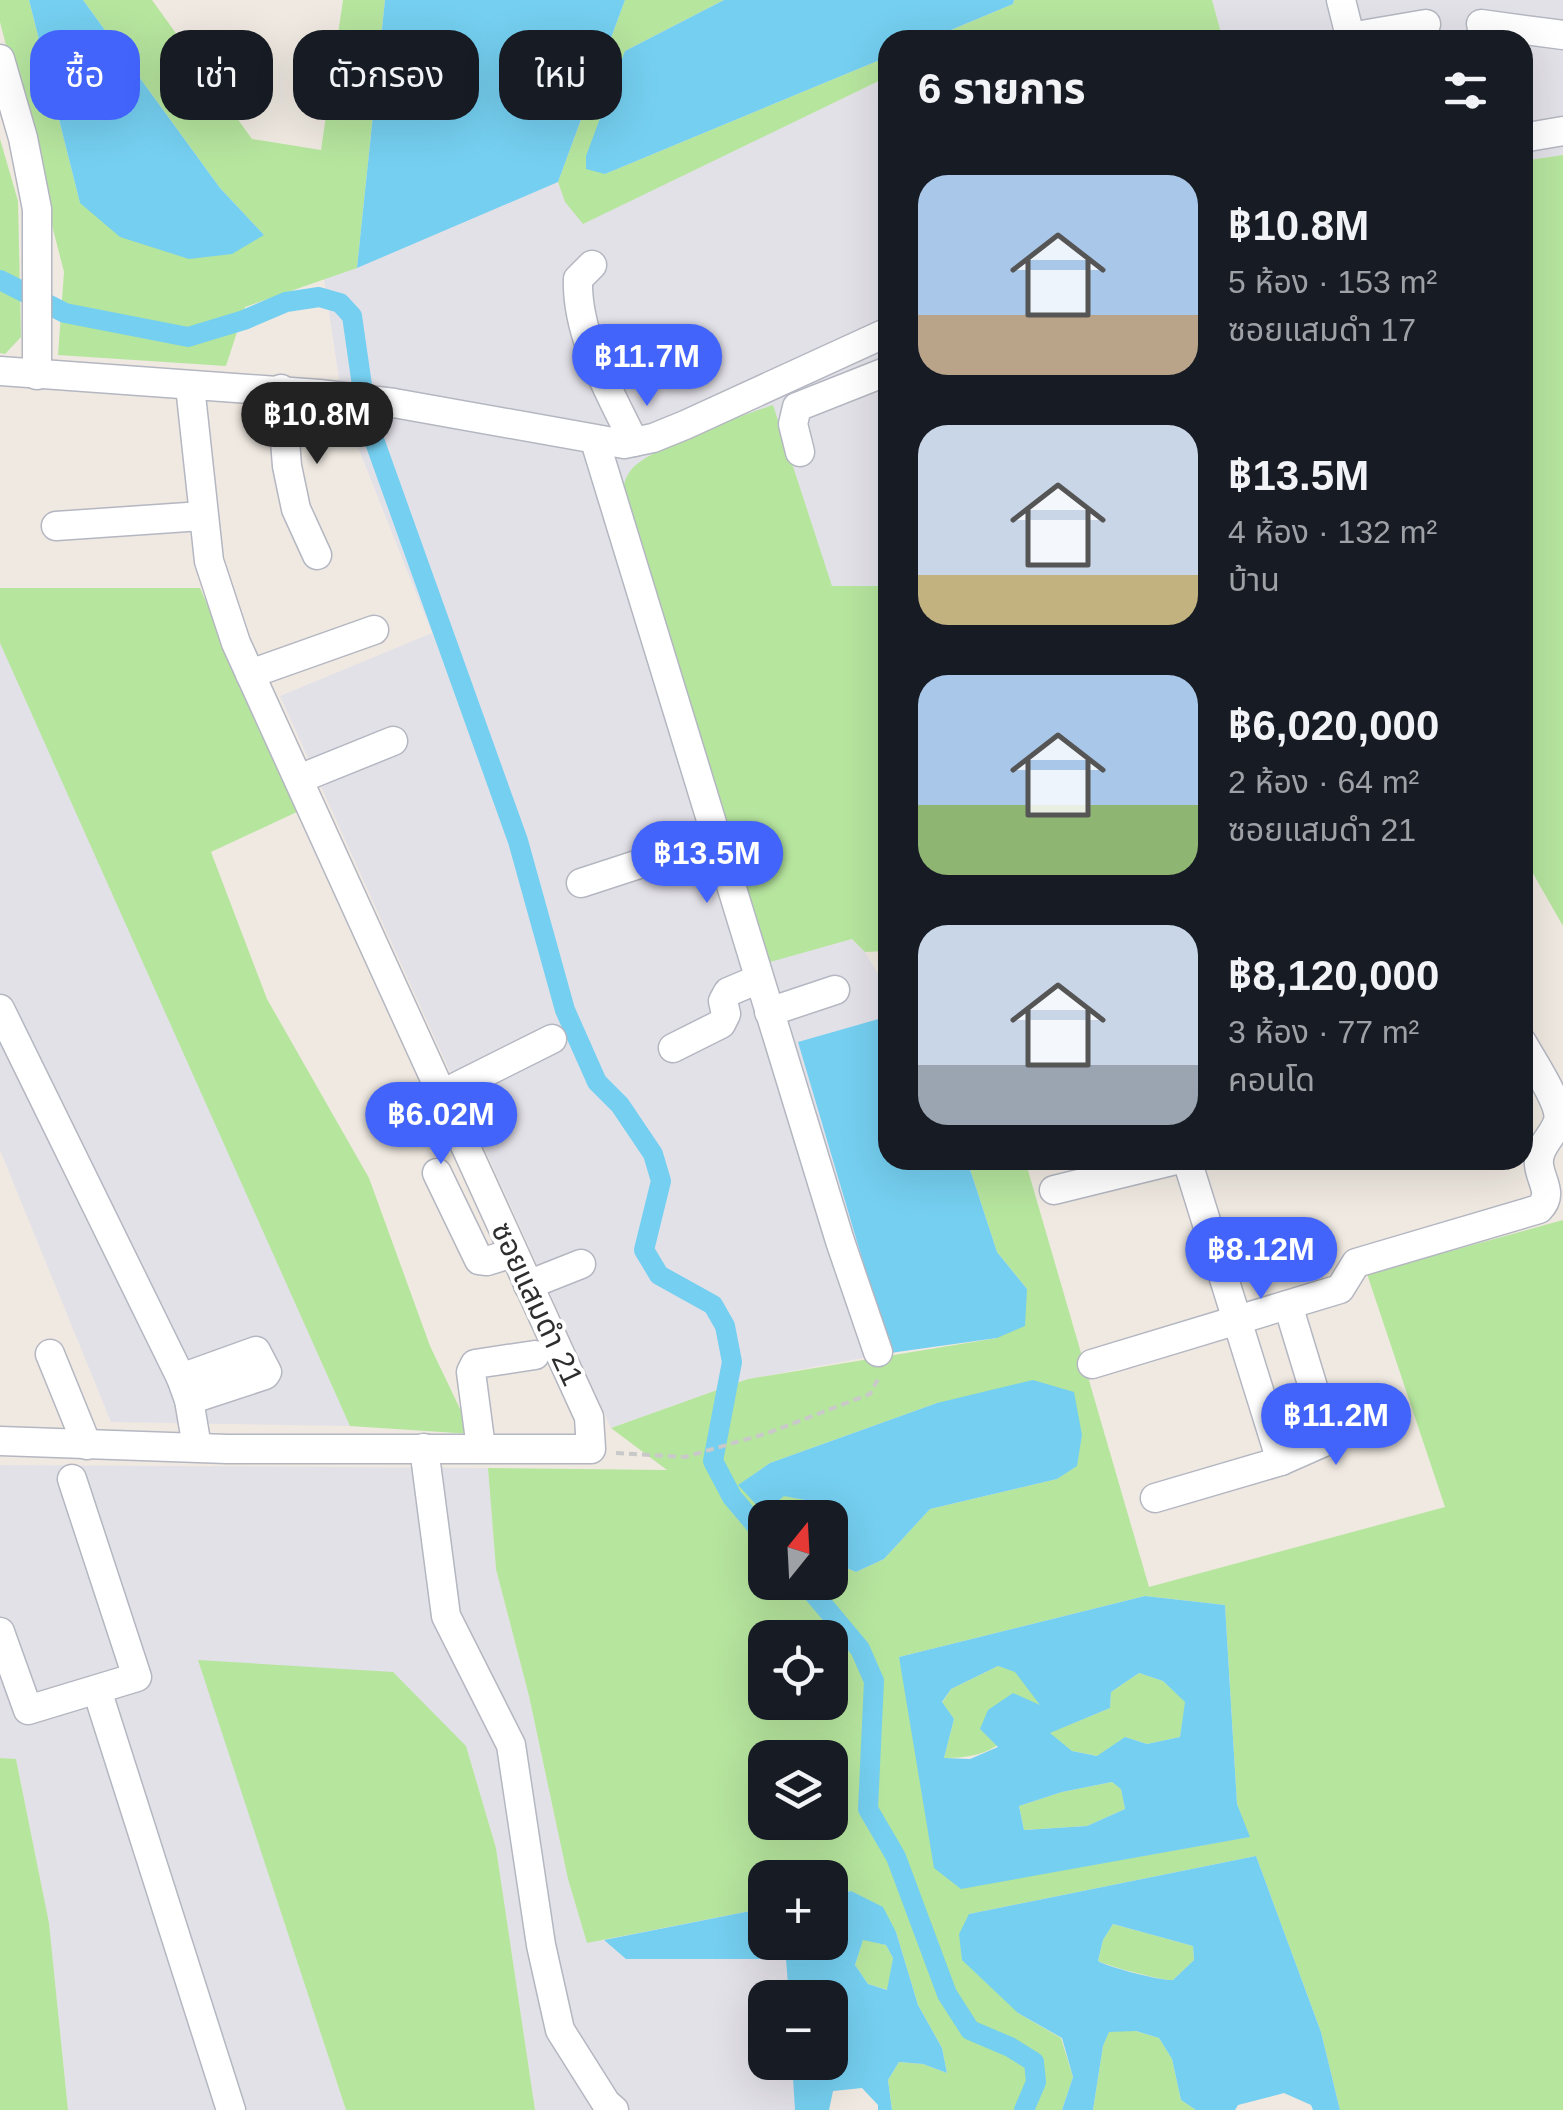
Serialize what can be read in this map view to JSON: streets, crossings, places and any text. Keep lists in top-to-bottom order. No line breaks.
{"streets":{"street":["ซอยแสมดำ 21"]},"north":"top","page":{"chip":["ซื้อ","เช่า","ตัวกรอง","ใหม่"],"heading":"6 รายการ","list":[{"name":"฿10.8M","note":"5 ห้อง · 153 m² · ซอยแสมดำ 17"},{"name":"฿13.5M","note":"4 ห้อง · 132 m² · บ้าน"},{"name":"฿6,020,000","note":"2 ห้อง · 64 m² · ซอยแสมดำ 21"},{"name":"฿8,120,000","note":"3 ห้อง · 77 m² · คอนโด"}],"price":["฿11.7M","฿10.8M","฿13.5M","฿6.02M","฿8.12M","฿11.2M"],"map_buttons":["+","−"]}}
